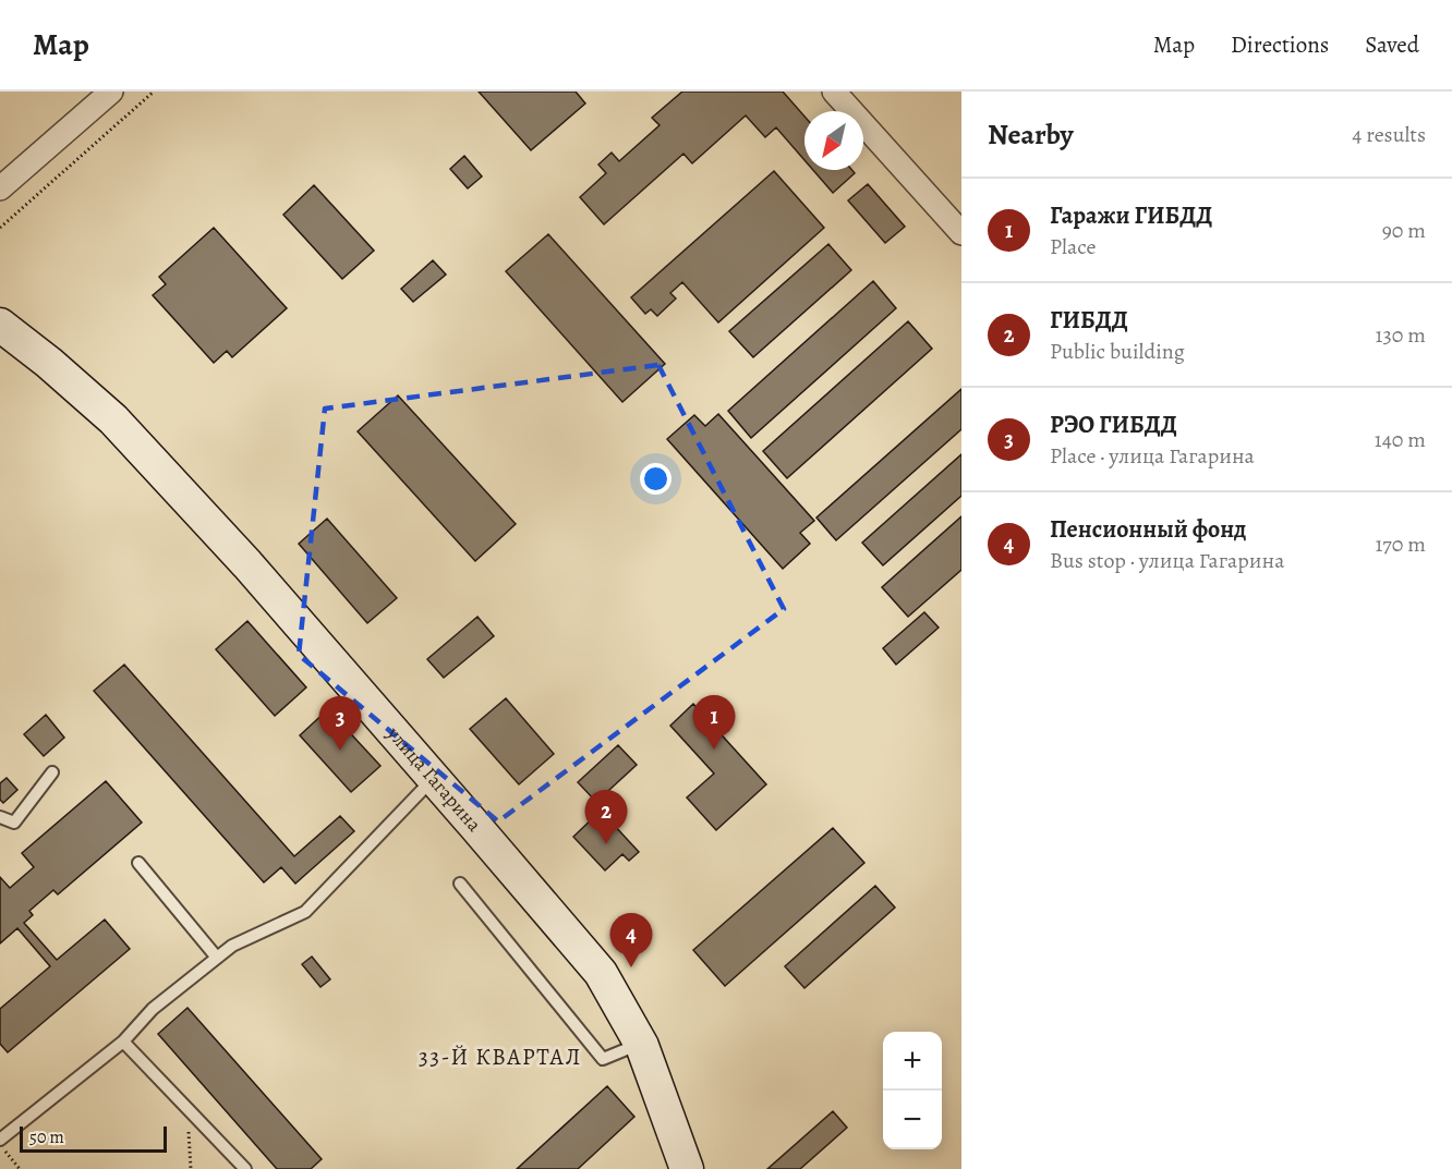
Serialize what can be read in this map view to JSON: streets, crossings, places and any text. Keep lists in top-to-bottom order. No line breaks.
{"streets":{"street":["улица Гагарина"]},"districts":["33-Й КВАРТАЛ"],"scale_bar":"50 m","north":"bottom left","page":{"header":"Map","nav":["Map","Directions","Saved"],"heading":["Nearby","4 results"],"list":[{"mark":"1","name":"Гаражи ГИБДД","note":"Place","value":"90 m"},{"mark":"2","name":"ГИБДД","note":"Public building","value":"130 m"},{"mark":"3","name":"РЭО ГИБДД","note":"Place · улица Гагарина","value":"140 m"},{"mark":"4","name":"Пенсионный фонд","note":"Bus stop · улица Гагарина","value":"170 m"}],"pins":["1","3","2","4"],"map_buttons":["+","−"],"scale":"50 m"}}
